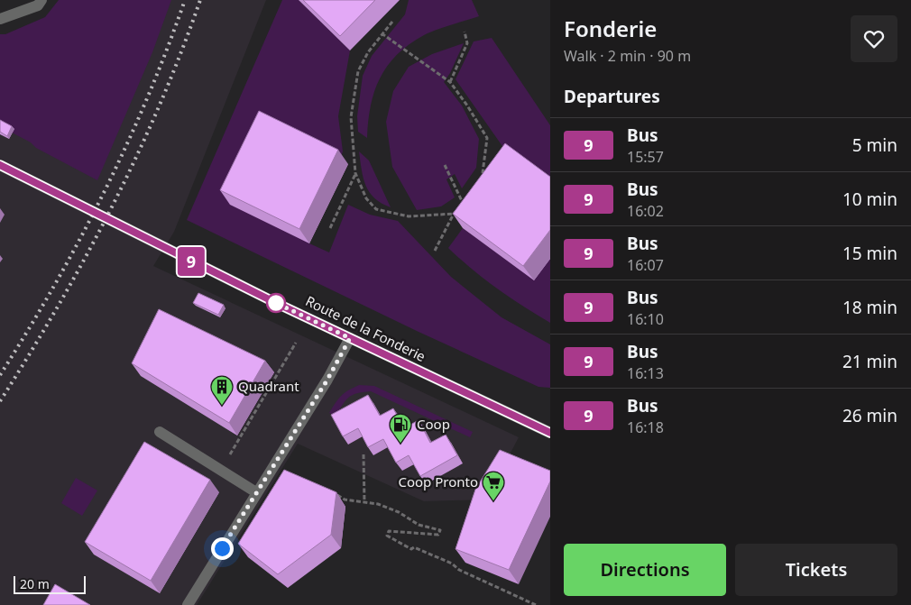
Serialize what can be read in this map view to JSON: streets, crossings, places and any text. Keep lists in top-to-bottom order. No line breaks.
{"streets":{"main road":["Route de la Fonderie"]},"places":{"building":["Quadrant"],"fuel station":["Coop"],"supermarket":["Coop Pronto"]},"lines":["bus line 9"],"scale_bar":"20 m","page":{"on_map":"9","heading":[["Fonderie","Walk · 2 min · 90 m"],"Departures"],"list":[{"mark":"9","name":"Bus","note":"15:57","value":"5 min"},{"mark":"9","name":"Bus","note":"16:02","value":"10 min"},{"mark":"9","name":"Bus","note":"16:07","value":"15 min"},{"mark":"9","name":"Bus","note":"16:10","value":"18 min"},{"mark":"9","name":"Bus","note":"16:13","value":"21 min"},{"mark":"9","name":"Bus","note":"16:18","value":"26 min"}],"buttons":["Directions","Tickets"],"scale":"20 m"}}
